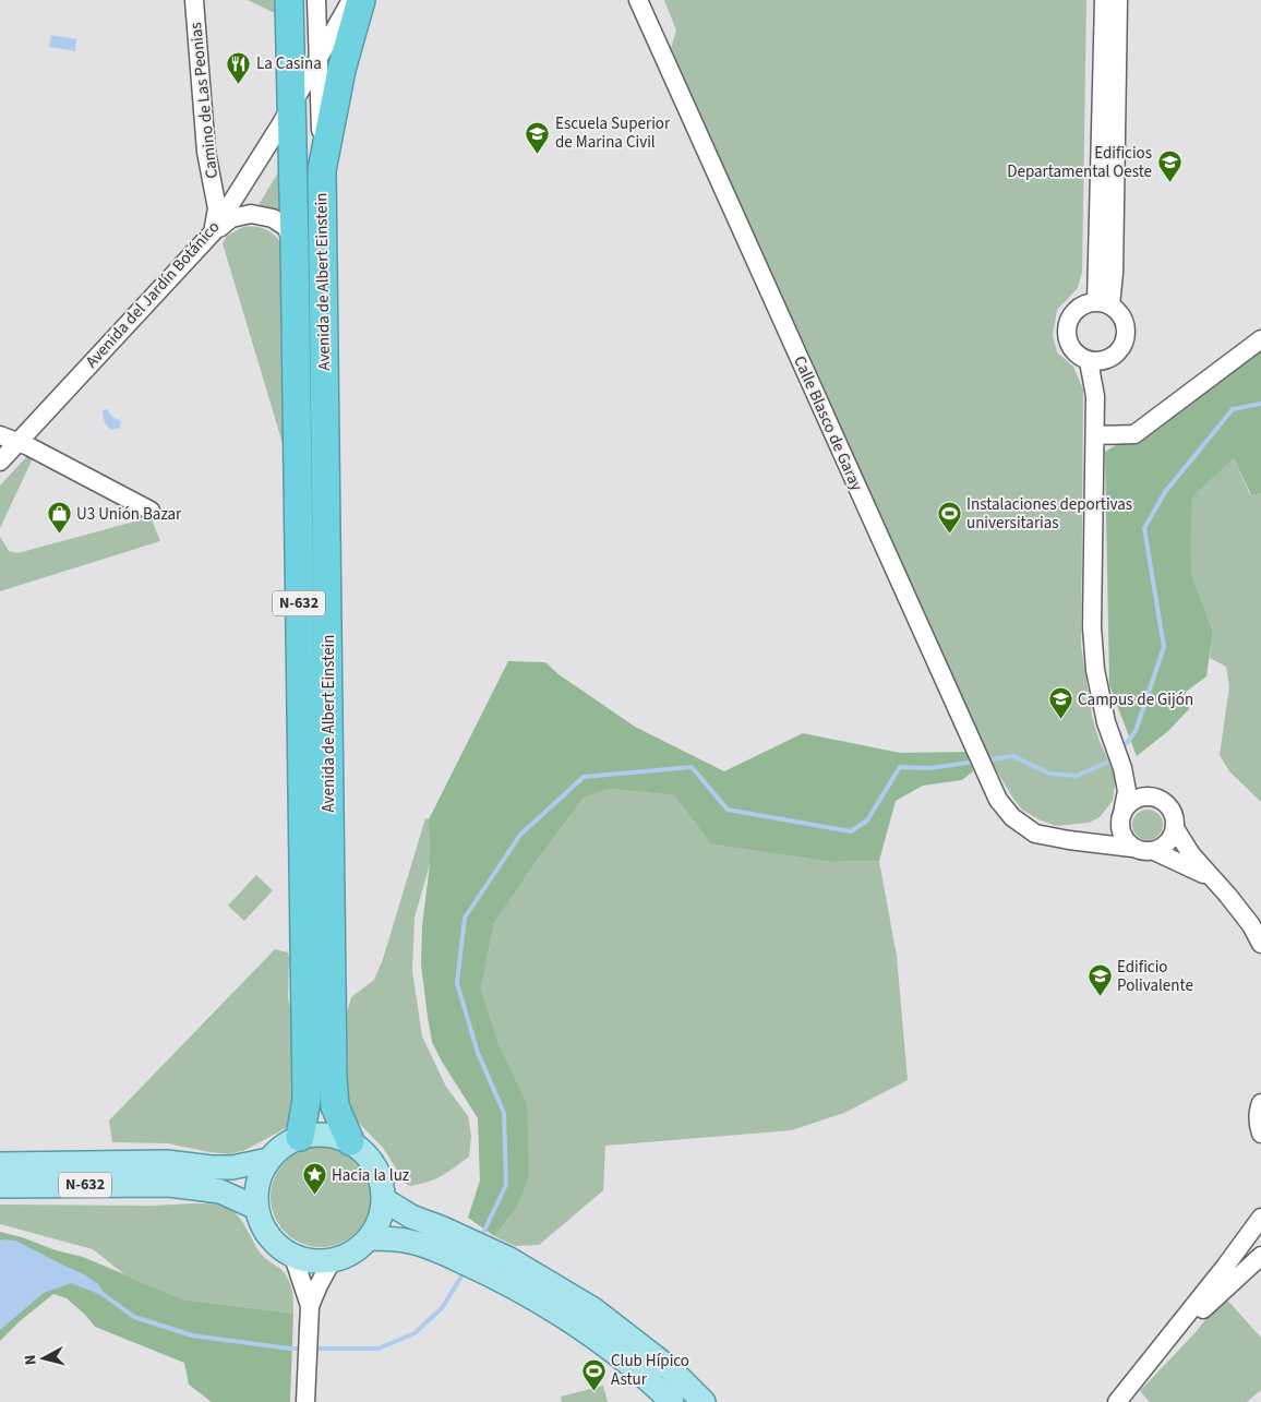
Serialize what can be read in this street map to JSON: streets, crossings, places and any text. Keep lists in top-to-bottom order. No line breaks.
{"streets":{"highway":["Avenida de Albert Einstein","N-632"],"street":["Camino de Las Peonias","Avenida del Jardín Botánico","Calle Blasco de Garay"]},"crossings":[["Camino de Las Peonias","Avenida de Albert Einstein"],["Camino de Las Peonias","Avenida del Jardín Botánico"],["Avenida de Albert Einstein","Avenida del Jardín Botánico"],["Avenida de Albert Einstein","N-632"],["Avenida del Jardín Botánico","N-632"]],"places":{"restaurant":["La Casina"],"school or university":["Escuela Superior de Marina Civil","Edificios Departamental Oeste","Campus de Gijón","Edificio Polivalente"],"shop":["U3 Unión Bazar"],"sports":["Instalaciones deportivas universitarias","Club Hípico Astur"],"place":["Hacia la luz"]},"north":"left"}
